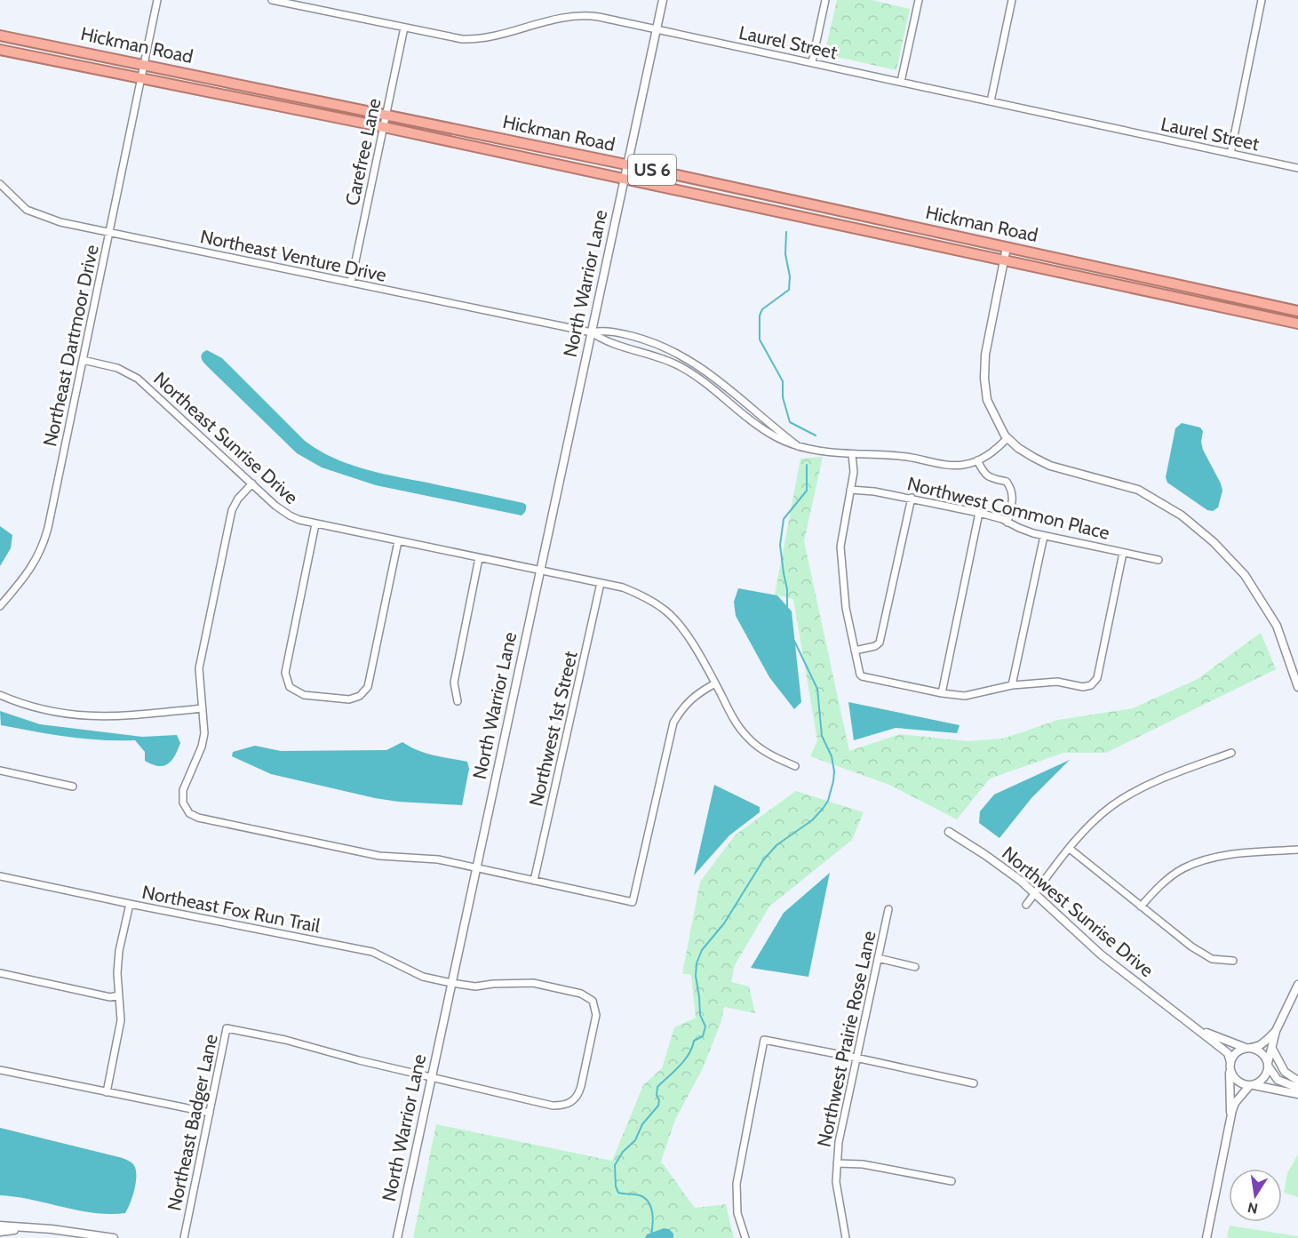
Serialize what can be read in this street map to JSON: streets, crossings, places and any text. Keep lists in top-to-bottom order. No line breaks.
{"streets":{"highway":["Hickman Road","US 6"],"street":["Laurel Street","Carefree Lane","Northeast Venture Drive","North Warrior Lane","Northeast Dartmoor Drive","Northeast Sunrise Drive","Northwest Common Place","Northwest 1st Street","Northeast Fox Run Trail","Northwest Sunrise Drive","Northwest Prairie Rose Lane","Northeast Badger Lane"]},"crossings":[["Laurel Street","Carefree Lane"],["Laurel Street","North Warrior Lane"],["Hickman Road","Carefree Lane"],["Hickman Road","North Warrior Lane"],["Hickman Road","Northeast Dartmoor Drive"],["Carefree Lane","Northeast Venture Drive"],["Northeast Venture Drive","North Warrior Lane"],["Northeast Venture Drive","Northeast Dartmoor Drive"],["North Warrior Lane","Northeast Sunrise Drive"],["North Warrior Lane","Northeast Fox Run Trail"],["North Warrior Lane","Northeast Badger Lane"],["Northeast Dartmoor Drive","Northeast Sunrise Drive"],["Northeast Fox Run Trail","Northeast Badger Lane"]],"north":"bottom"}
